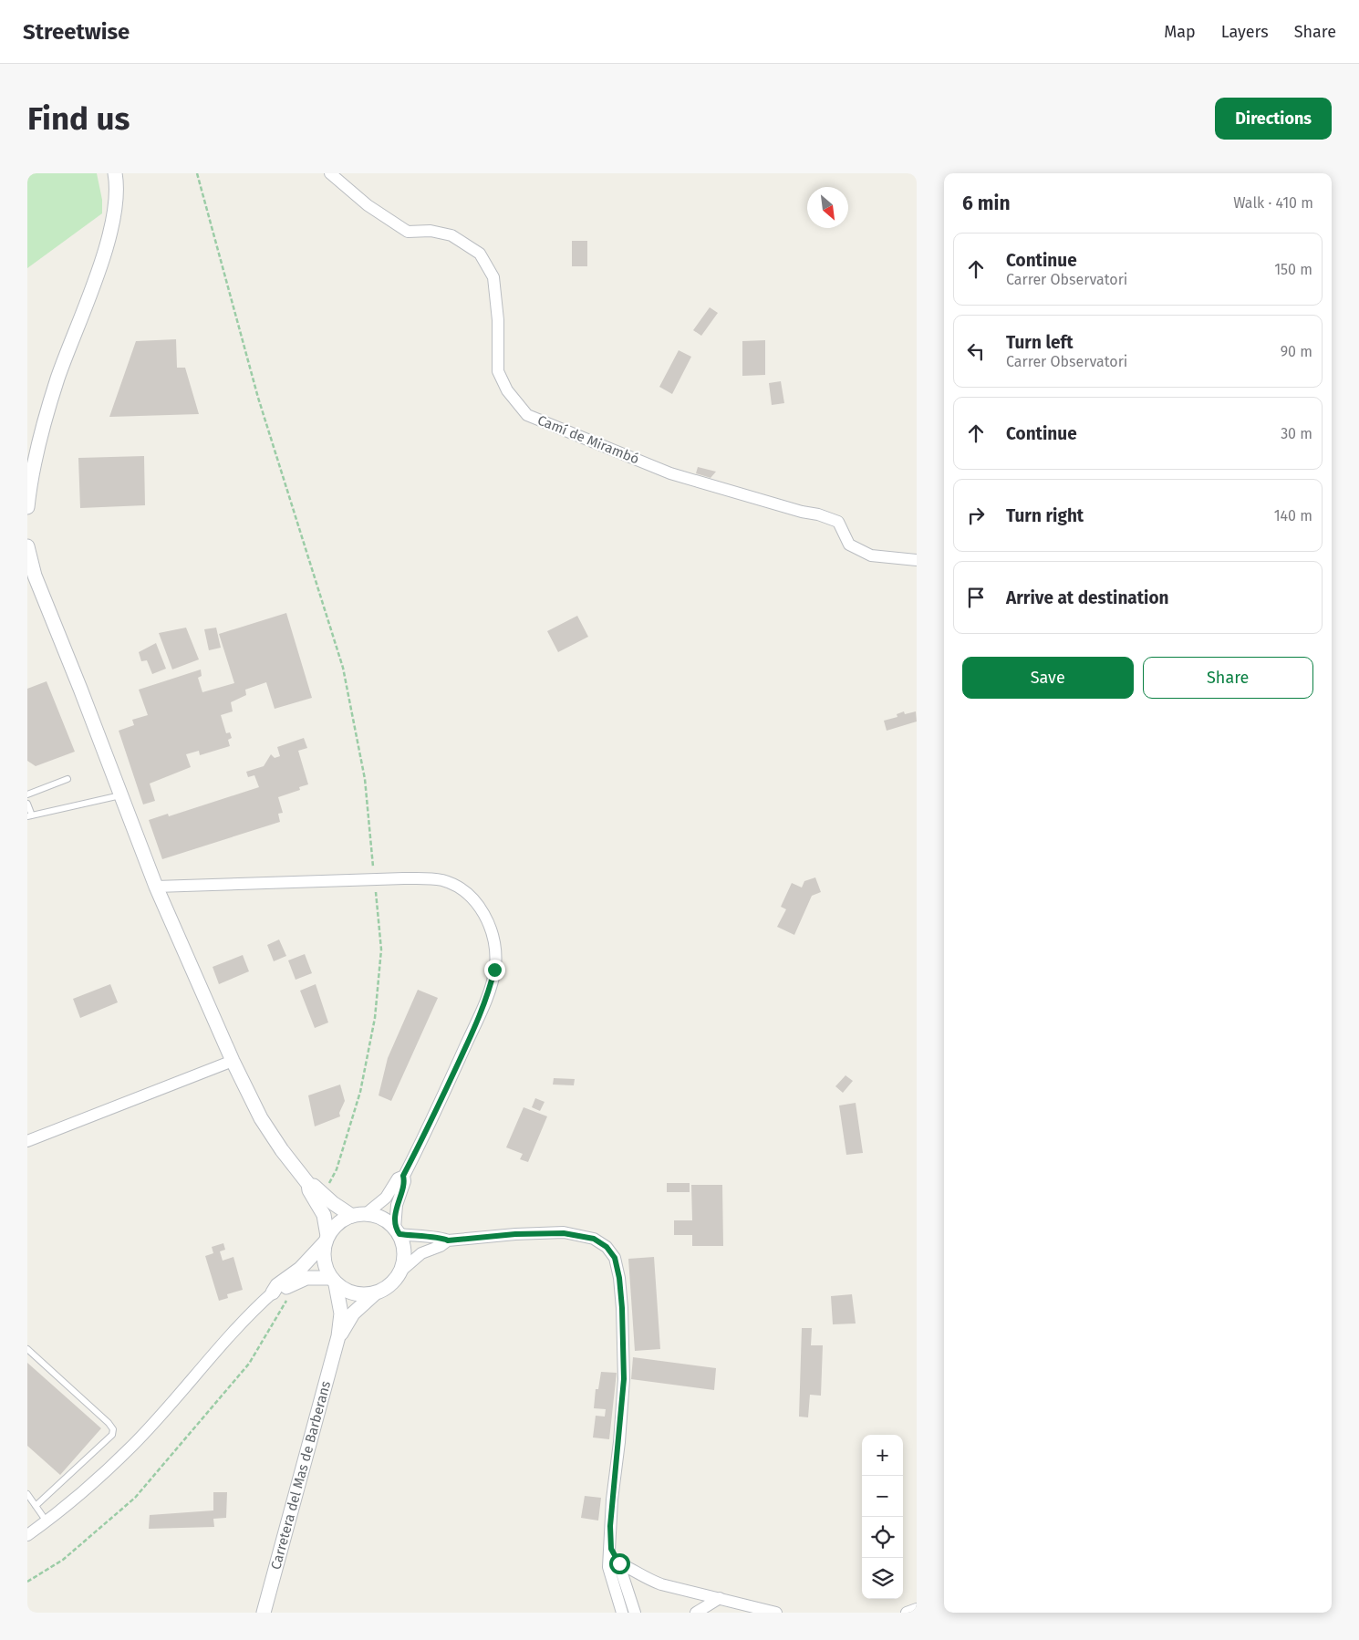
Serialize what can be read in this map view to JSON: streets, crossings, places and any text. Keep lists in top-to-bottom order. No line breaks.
{"streets":{"street":["Camí de Mirambó","Carretera del Mas de Barberans"]},"north":"bottom right","page":{"header":"Streetwise","nav":["Map","Layers","Share"],"buttons":["Directions",["Save","Share"]],"title":"Find us","heading":["6 min","Walk · 410 m"],"list":[["Continue","Carrer Observatori","150 m"],["Turn left","Carrer Observatori","90 m"],["Continue","30 m"],["Turn right","140 m"],"Arrive at destination"],"map_buttons":["+","−"]}}
